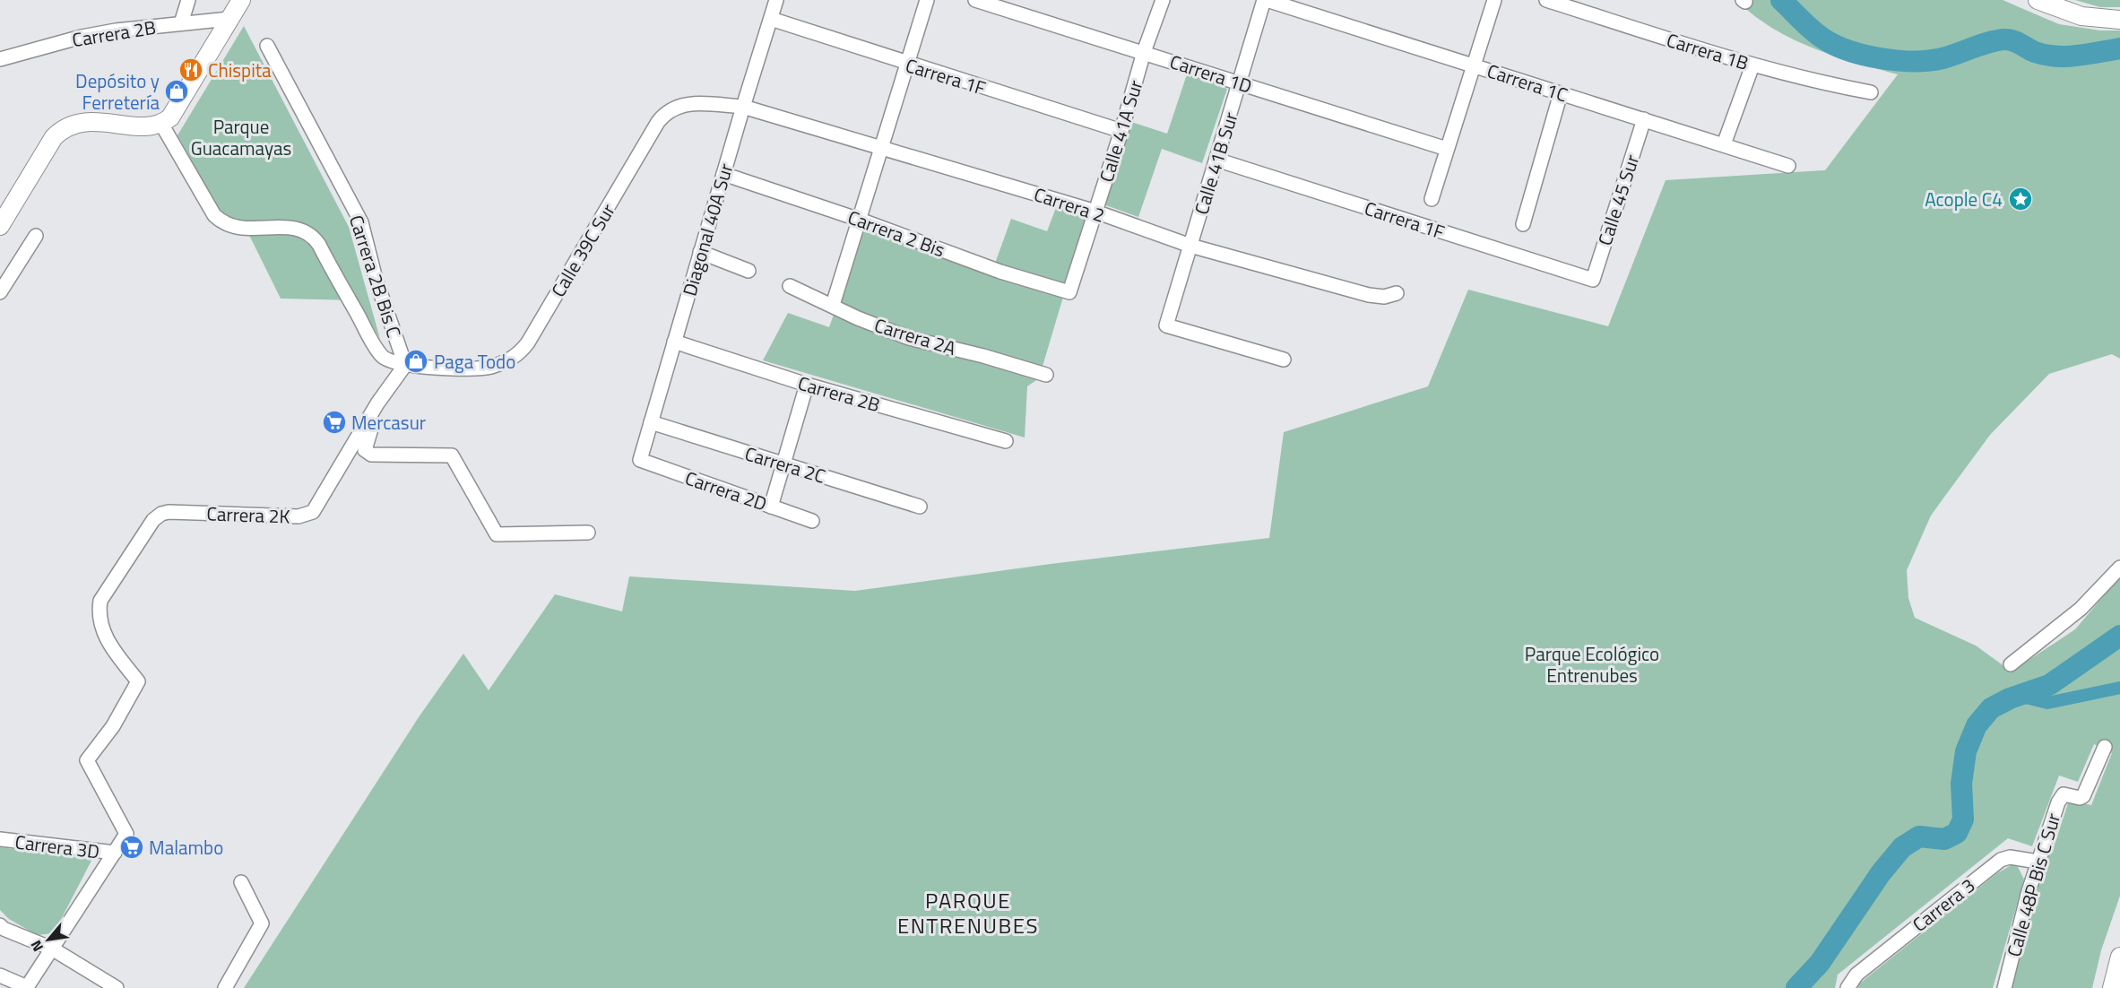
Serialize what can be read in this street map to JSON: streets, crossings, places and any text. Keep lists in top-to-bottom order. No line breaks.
{"streets":{"street":["Carrera 2B","Carrera 1B","Carrera 1D","Carrera 1F","Carrera 1C","Calle 41A Sur","Calle 41B Sur","Calle 45 Sur","Carrera 2","Diagonal 40A Sur","Carrera 2 Bis","Calle 39C Sur","Carrera 2B Bis C","Carrera 2A","Carrera 2C","Carrera 2D","Carrera 2K","Carrera 3D","Calle 48P Bis C Sur","Carrera 3"]},"crossings":[["Carrera 2B","Diagonal 40A Sur"],["Carrera 1D","Calle 41A Sur"],["Carrera 1D","Calle 41B Sur"],["Carrera 1F","Calle 41A Sur"],["Carrera 1F","Calle 41B Sur"],["Carrera 1F","Calle 45 Sur"],["Carrera 1F","Diagonal 40A Sur"],["Carrera 1C","Calle 41B Sur"],["Carrera 1C","Calle 45 Sur"],["Calle 41A Sur","Carrera 2"],["Calle 41A Sur","Carrera 2 Bis"],["Calle 41B Sur","Carrera 2"],["Carrera 2","Diagonal 40A Sur"],["Carrera 2","Calle 39C Sur"],["Diagonal 40A Sur","Carrera 2 Bis"],["Diagonal 40A Sur","Calle 39C Sur"],["Diagonal 40A Sur","Carrera 2C"],["Diagonal 40A Sur","Carrera 2D"],["Calle 39C Sur","Carrera 2B Bis C"],["Carrera 2K","Carrera 3D"],["Calle 48P Bis C Sur","Carrera 3"]],"districts":["PARQUE ENTRENUBES"],"parks":["Parque Guacamayas","Parque Ecológico Entrenubes"],"places":{"restaurant":["Chispita"],"shop":["Depósito y Ferretería","Paga Todo"],"place":["Acople C4"],"supermarket":["Mercasur","Malambo"]},"north":"bottom left"}
